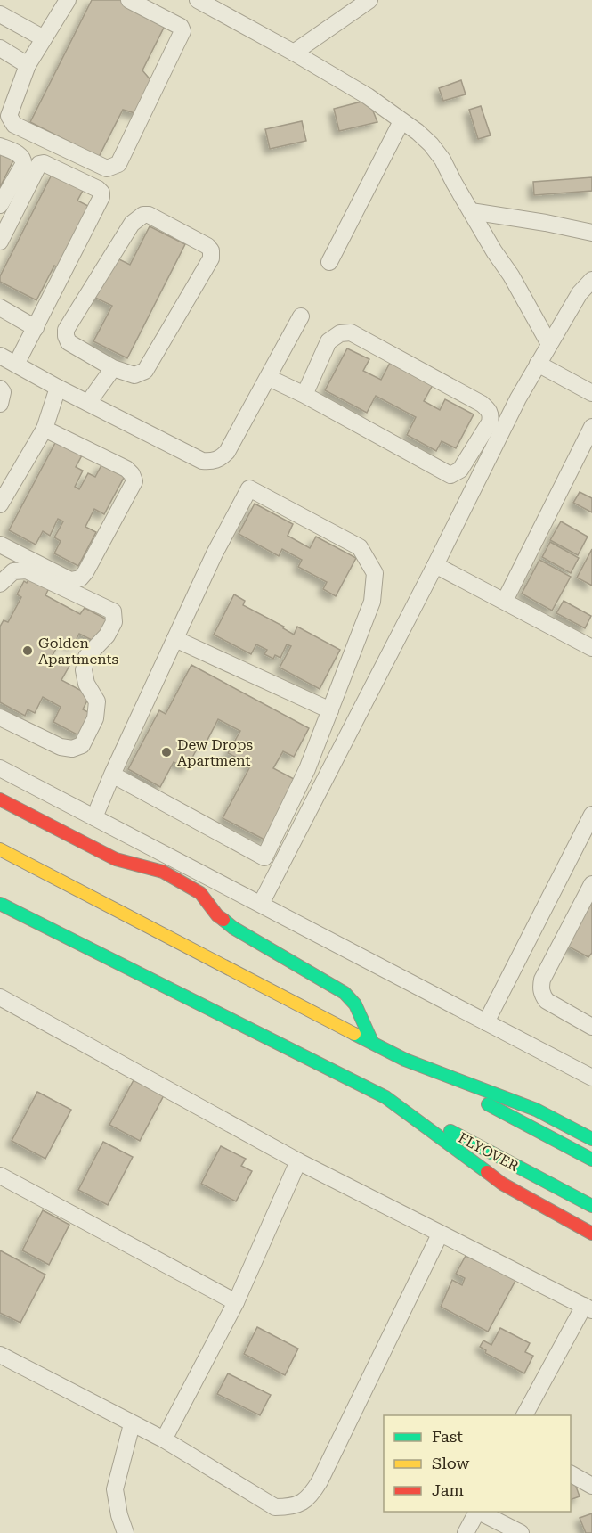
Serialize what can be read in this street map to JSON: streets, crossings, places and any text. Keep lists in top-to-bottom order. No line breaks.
{"streets":{"main road":["FLYOVER"]},"places":["Golden Apartments","Dew Drops Apartment"],"legend":["Fast","Slow","Jam"]}
